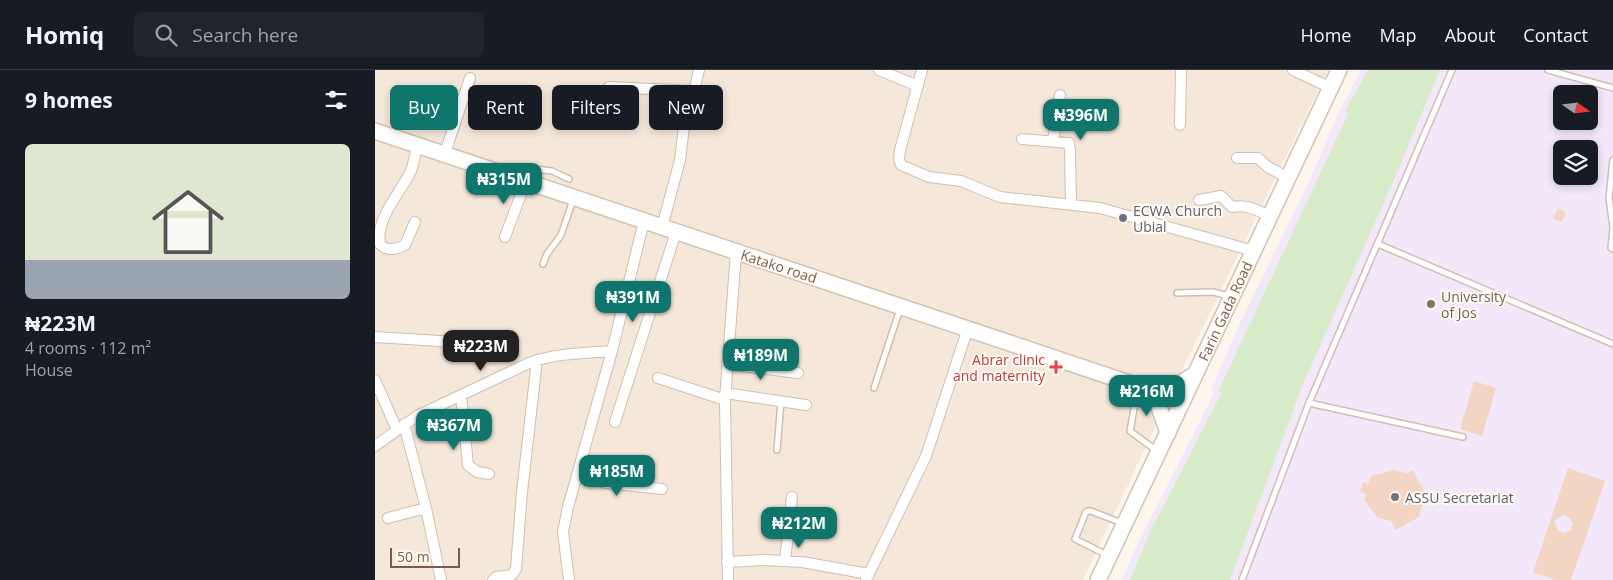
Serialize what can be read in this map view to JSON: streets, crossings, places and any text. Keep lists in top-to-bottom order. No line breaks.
{"streets":{"street":["Katako road","Farin Gada Road"]},"crossings":[["Katako road","Farin Gada Road"]],"places":{"other":["ECWA Church Ubial","University of Jos","ASSU Secretariat"],"health":["Abrar clinic and maternity"]},"scale_bar":"50 m","north":"right","page":{"header":"Homiq","search":"Search here","nav":["Home","Map","About","Contact"],"heading":"9 homes","chip":["Buy","Rent","Filters","New"],"price":["₦396M","₦315M","₦391M","₦223M","₦189M","₦216M","₦367M","₦185M","₦212M"],"list":[{"name":"₦223M","note":"4 rooms · 112 m² · House"}],"scale":"50 m"}}
